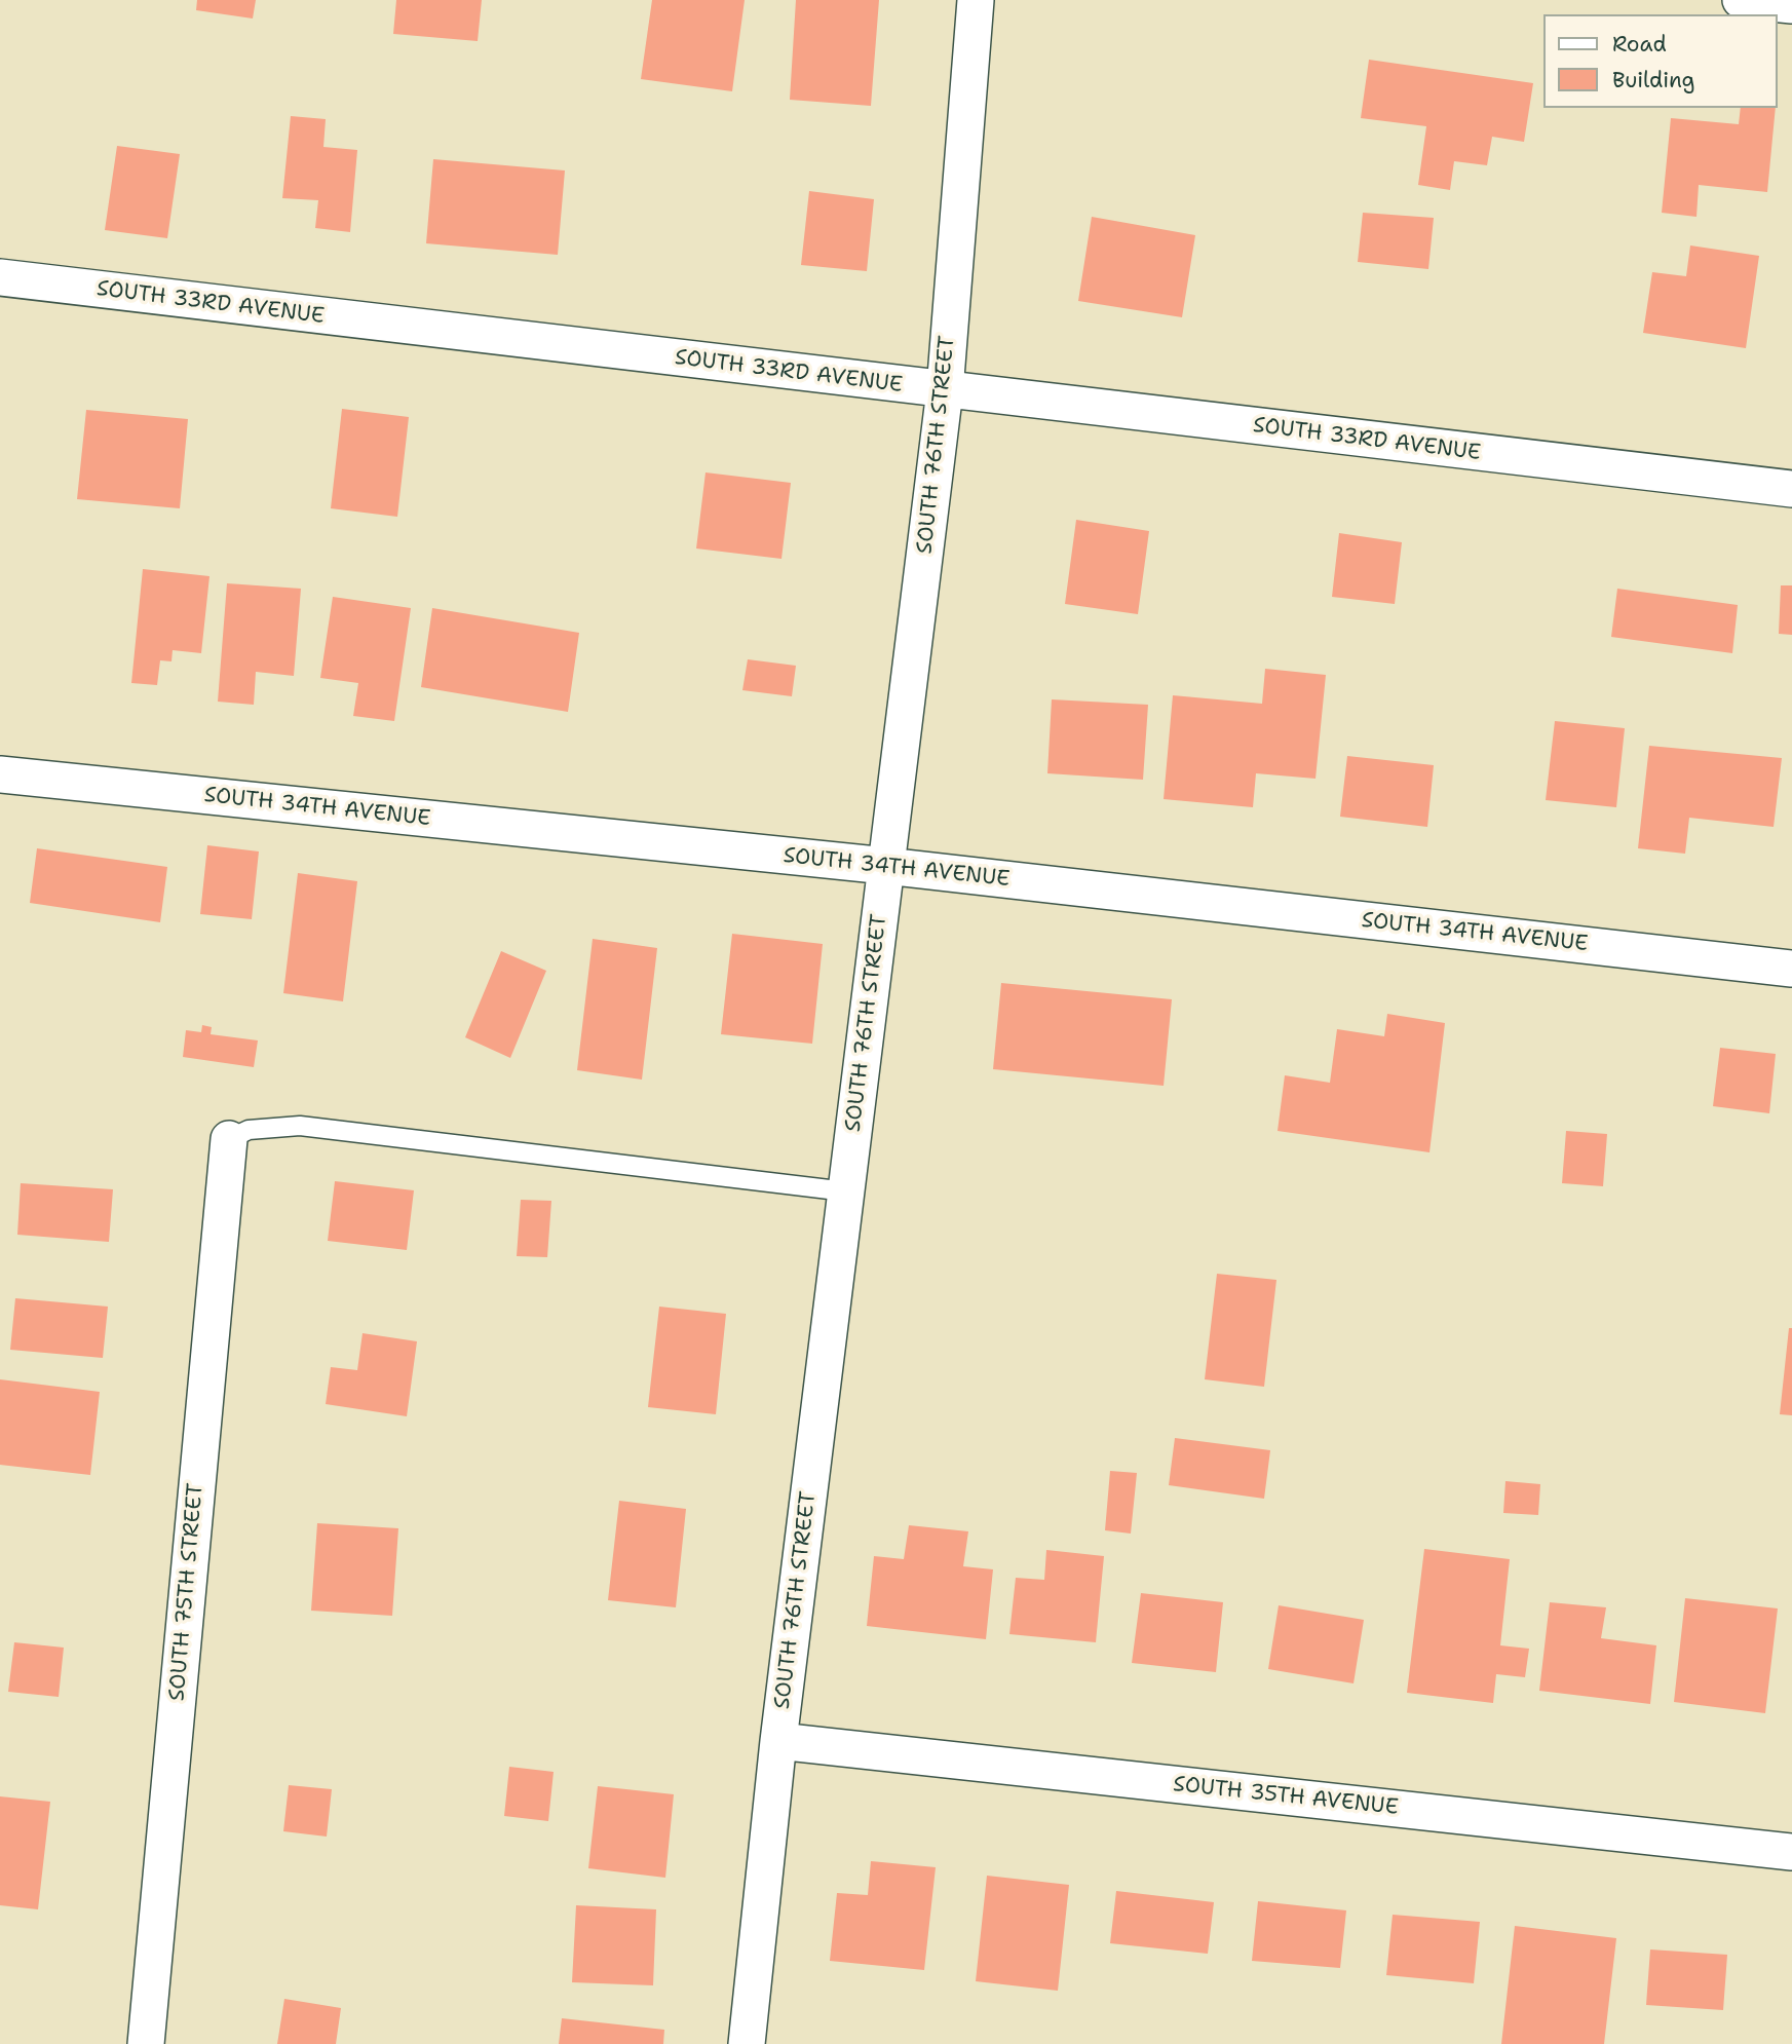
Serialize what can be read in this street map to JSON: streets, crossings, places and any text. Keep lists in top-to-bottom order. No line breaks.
{"streets":{"street":["SOUTH 33RD AVENUE","SOUTH 76TH STREET","SOUTH 34TH AVENUE","SOUTH 75TH STREET","SOUTH 35TH AVENUE"]},"crossings":[["SOUTH 33RD AVENUE","SOUTH 76TH STREET"],["SOUTH 76TH STREET","SOUTH 34TH AVENUE"],["SOUTH 76TH STREET","SOUTH 35TH AVENUE"]],"legend":["Road","Building"]}
